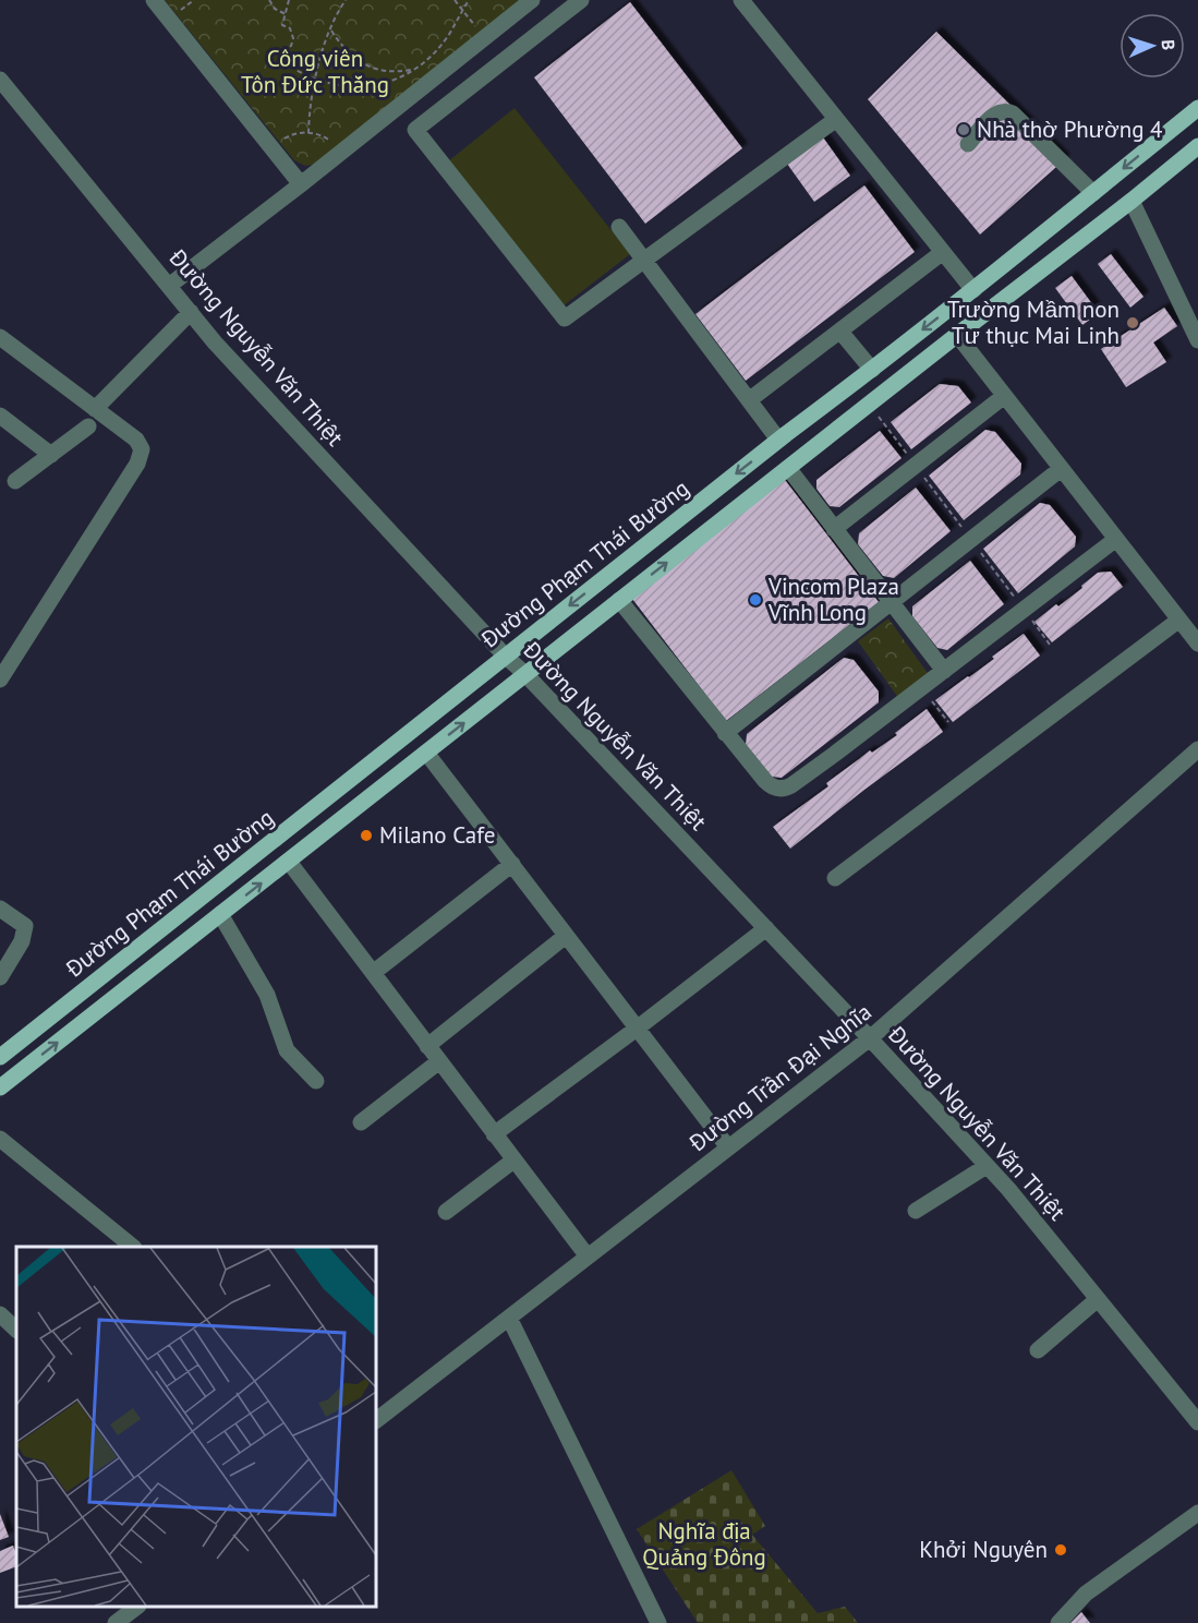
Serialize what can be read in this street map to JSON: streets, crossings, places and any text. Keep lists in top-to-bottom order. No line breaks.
{"streets":{"main road":["Đường Phạm Thái Bường"],"street":["Đường Nguyễn Văn Thiệt","Đường Trần Đại Nghĩa"]},"crossings":[["Đường Nguyễn Văn Thiệt","Đường Phạm Thái Bường"],["Đường Nguyễn Văn Thiệt","Đường Trần Đại Nghĩa"]],"parks":["Công viên Tôn Đức Thắng","Nghĩa địa Quảng Đông"],"places":["Nhà thờ Phường 4","Trường Mầm non Tư thục Mai Linh","Vincom Plaza Vĩnh Long","Milano Cafe","Khởi Nguyên"],"north":"right"}
